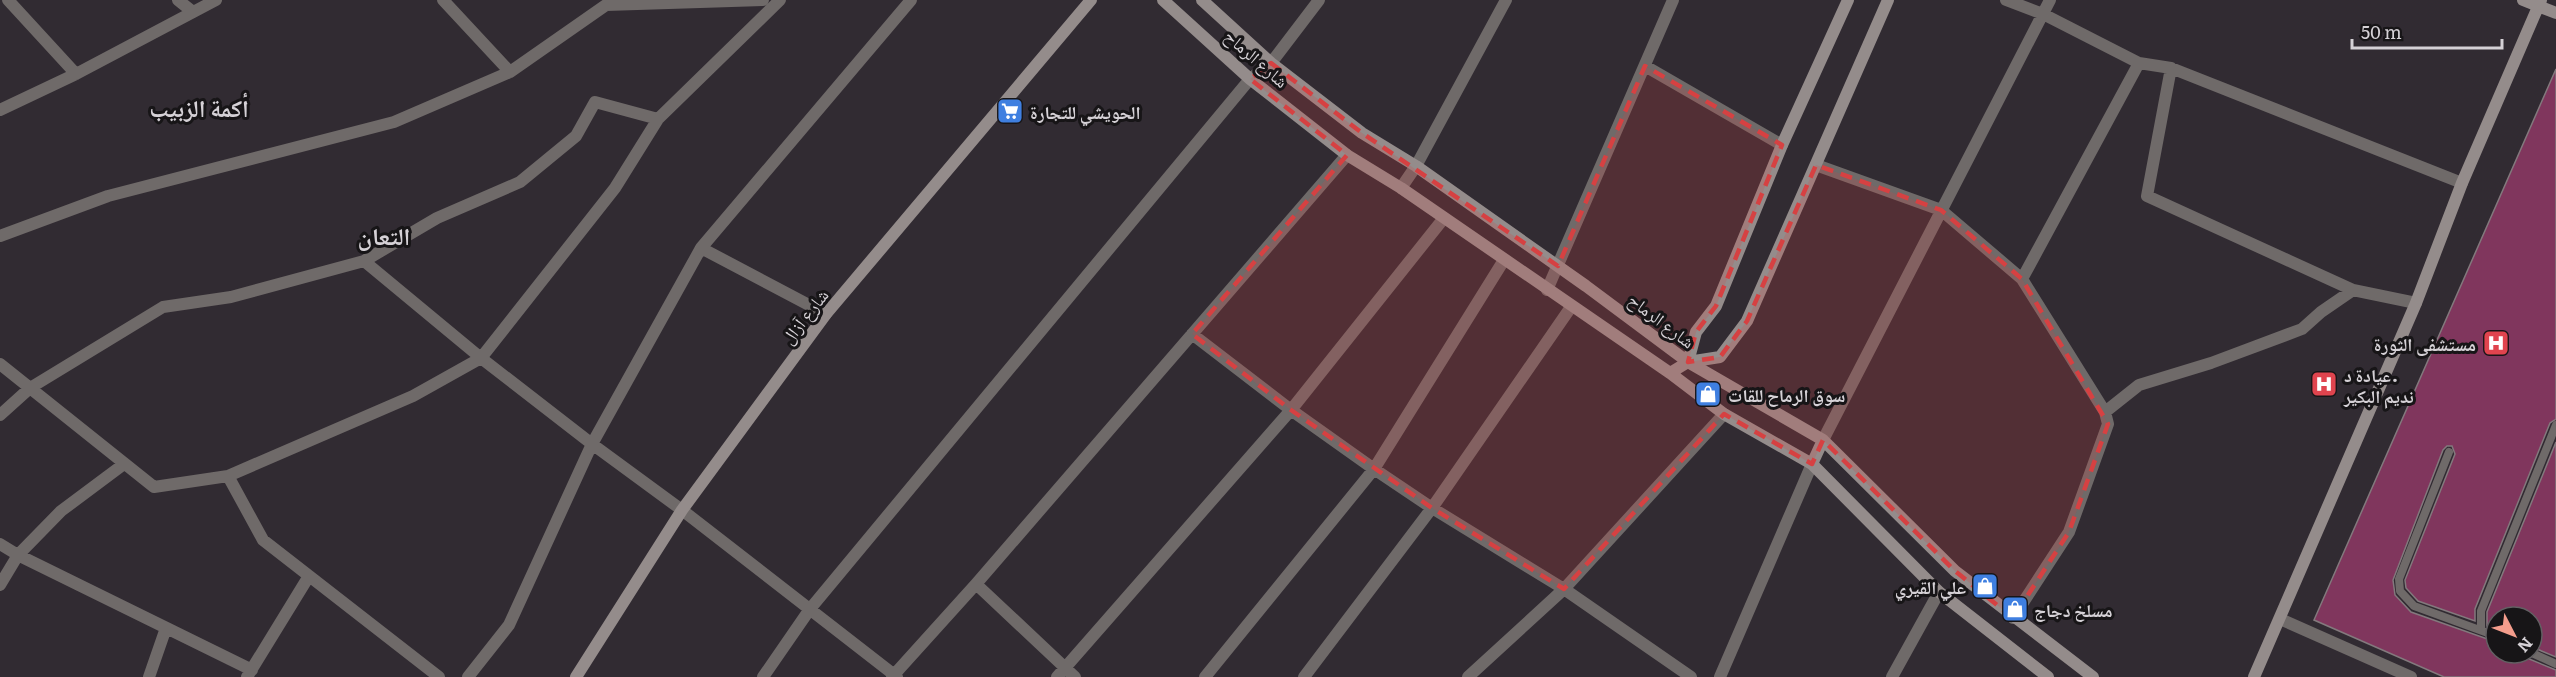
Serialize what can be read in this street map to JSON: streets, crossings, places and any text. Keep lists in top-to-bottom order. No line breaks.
{"streets":{"street":["شارع الرماح","شارع آزال"]},"districts":["أكمة الزبيب","التعان"],"places":{"supermarket":["الحويشي للتجارة"],"hospital":["مستشفى الثورة","عيادة د. نديم البكير"],"shop":["سوق الرماح للقات","علي القيري","مسلخ دجاج"]},"scale_bar":"50 m","north":"bottom right"}
